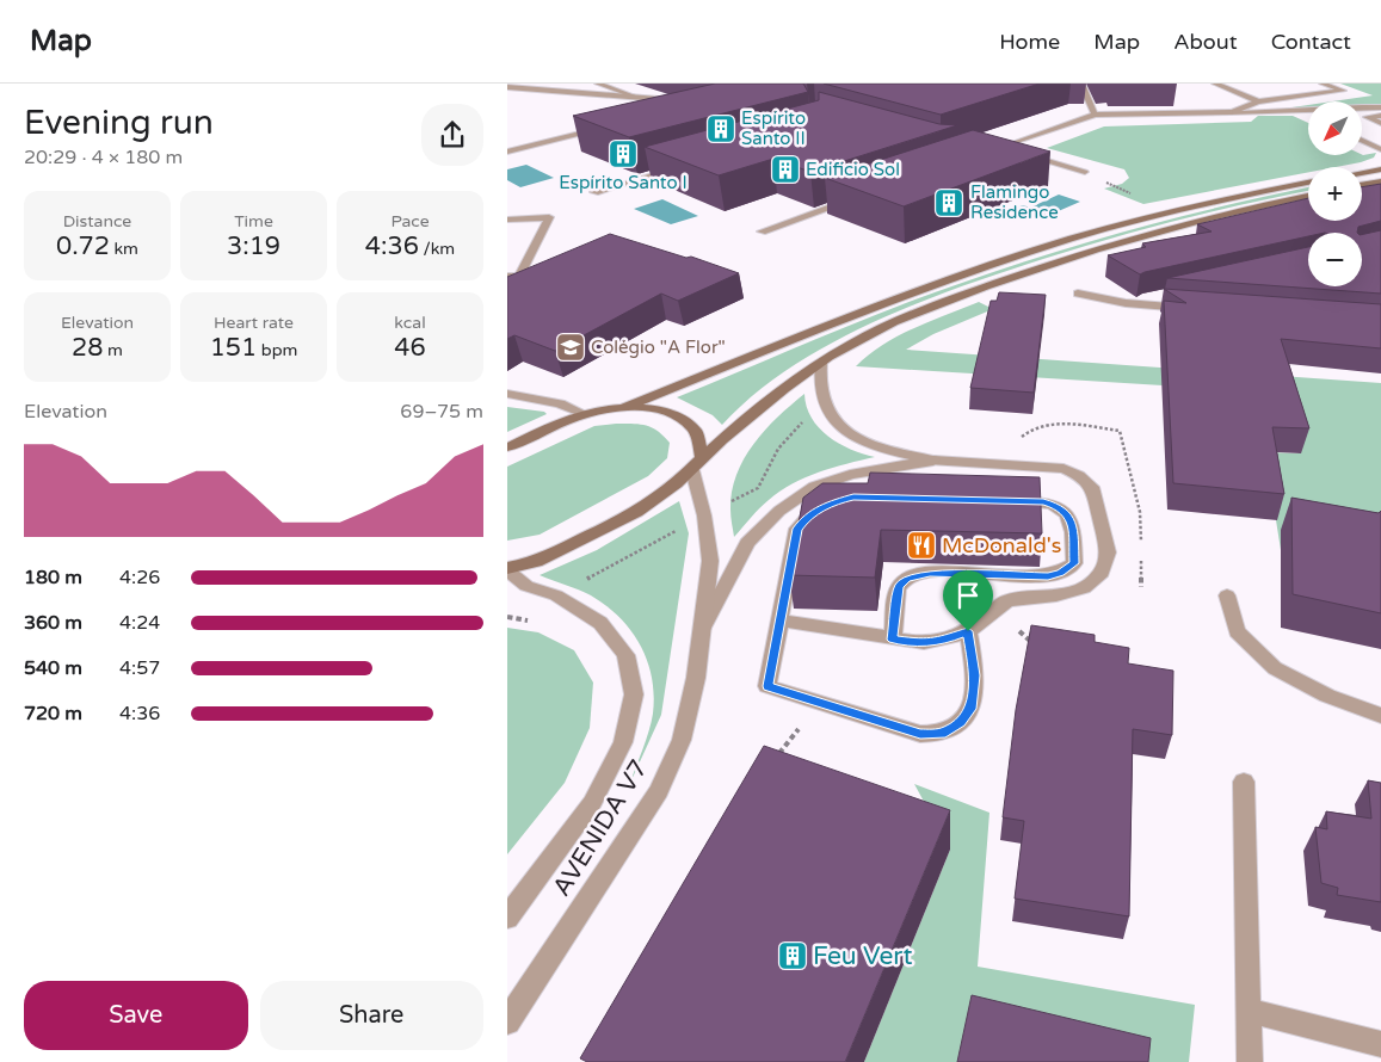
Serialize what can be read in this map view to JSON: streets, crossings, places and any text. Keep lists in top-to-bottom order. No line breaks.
{"streets":{"street":["AVENIDA V7"]},"places":{"building":["Espírito Santo II","Espírito Santo I","Edificio Sol","Flamingo Residence","Feu Vert"],"school or university":["Colégio \"A Flor\""],"restaurant":["McDonald's"]},"north":"bottom left","page":{"header":"Map","nav":["Home","Map","About","Contact"],"heading":["Evening run","20:29 · 4 × 180 m"],"map_buttons":["+","−"],"stats":[["Distance","0.72 km"],["Time","3:19"],["Pace","4:36 /km"],["Elevation","28 m"],["Heart rate","151 bpm"],["kcal","46"]],"chart":["Elevation","69–75 m"],"list":[{"name":"180 m","note":"4:26"},{"name":"360 m","note":"4:24"},{"name":"540 m","note":"4:57"},{"name":"720 m","note":"4:36"}],"buttons":["Save","Share"]}}
